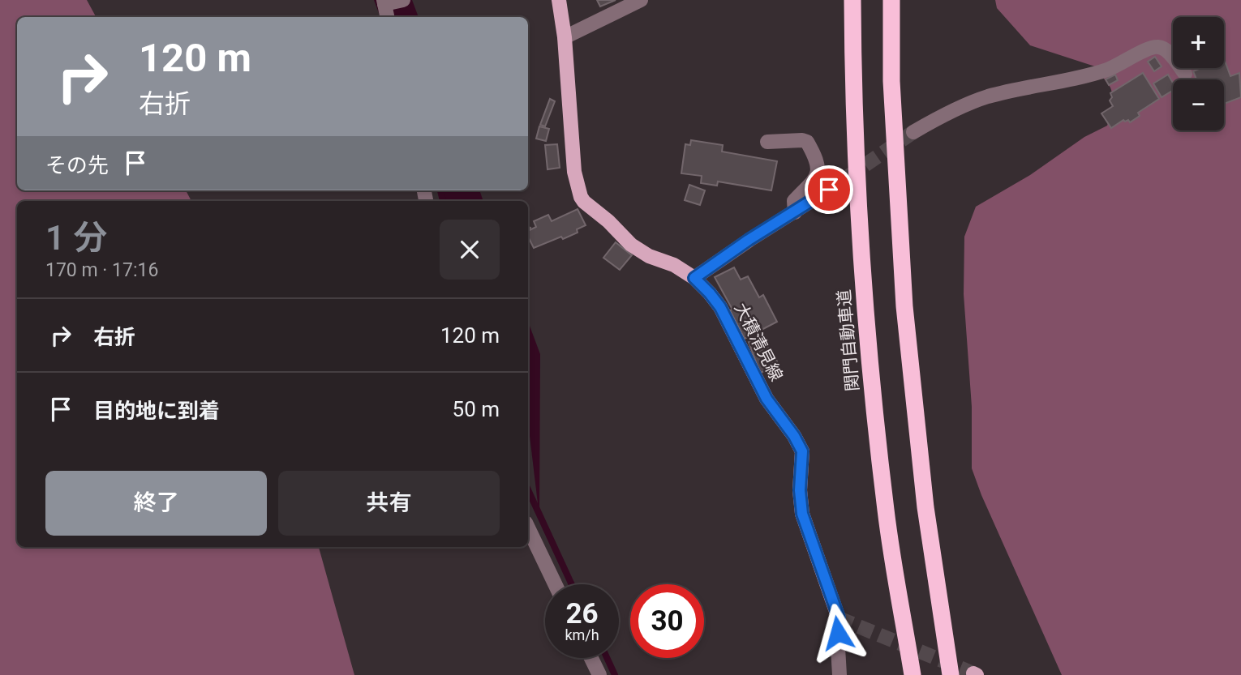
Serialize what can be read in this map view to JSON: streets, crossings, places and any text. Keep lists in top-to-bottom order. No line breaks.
{"streets":{"highway":["関門自動車道"],"main road":["大積清見線"]},"page":{"map_buttons":["+","−"],"turn":["120 m","右折"],"then":"その先","heading":["1 分","170 m · 17:16"],"list":[{"name":"右折","value":"120 m"},{"name":"目的地に到着","value":"50 m"}],"buttons":["終了","共有"],"speed":"26 km/h","limit":"30"}}
